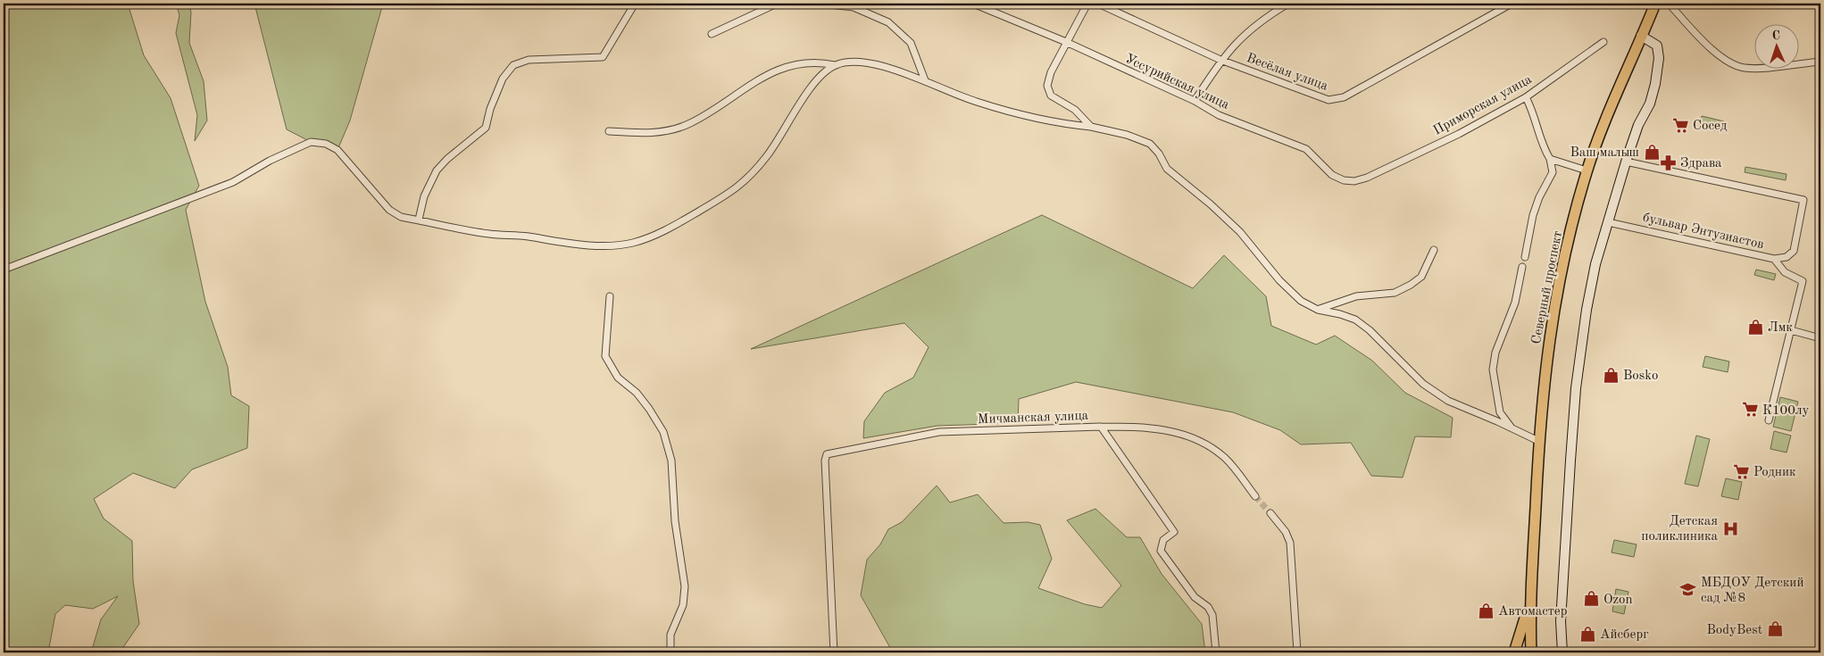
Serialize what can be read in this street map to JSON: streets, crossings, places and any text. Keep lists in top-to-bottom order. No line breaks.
{"streets":{"main road":["Северный проспект"],"street":["Весёлая улица","Уссурийская улица","Приморская улица","бульвар Энтузиастов","Мичманская улица"]},"crossings":[["Уссурийская улица","Приморская улица"]],"places":{"supermarket":["Сосед","К100лу","Родник"],"shop":["Ваш малыш","Лмк","Bosko","Ozon","Автомастер","BodyBest","Айсберг"],"pharmacy":["Здрава"],"hospital":["Детская поликлиника"],"school or university":["МБДОУ Детский сад №8"]},"north":"top"}
